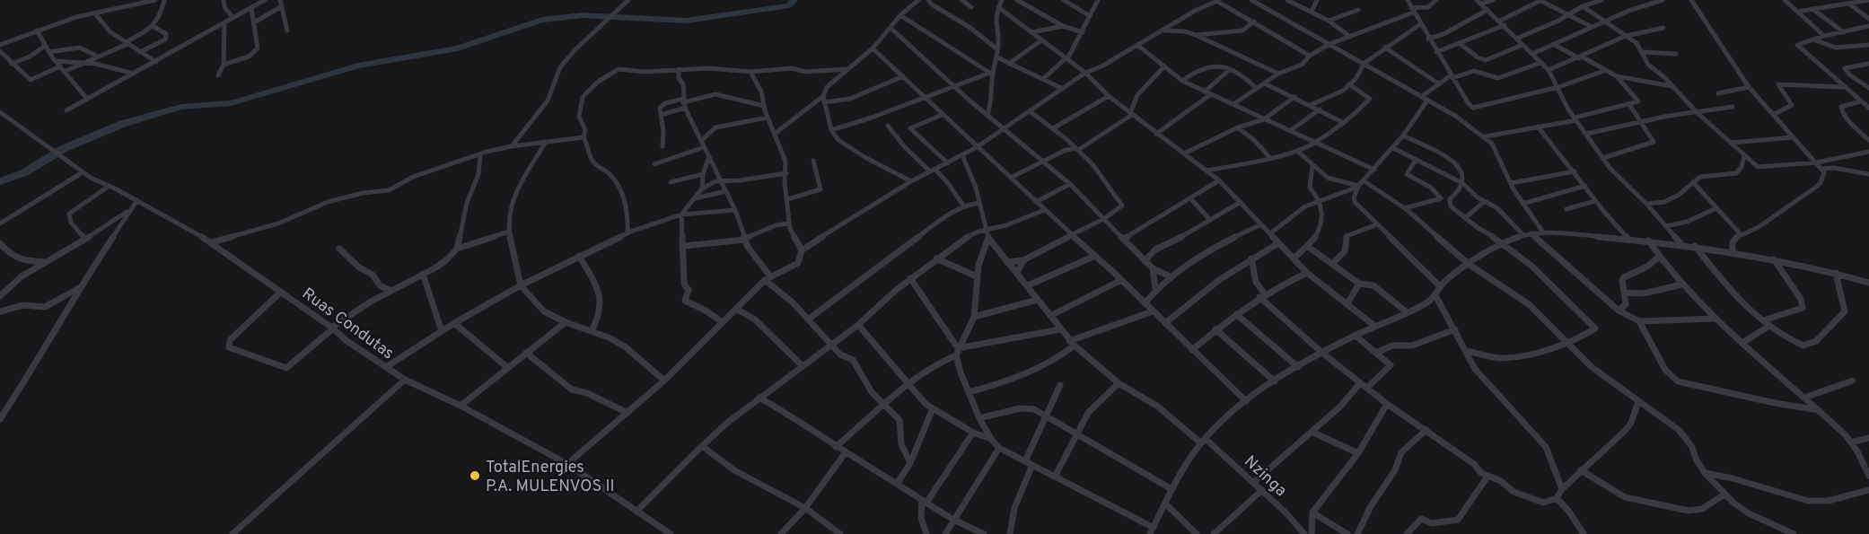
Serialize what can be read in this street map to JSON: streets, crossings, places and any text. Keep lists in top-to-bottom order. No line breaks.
{"streets":{"street":["Ruas Condutas","Nzinga"]},"places":["TotalEnergies P.A. MULENVOS II"]}
